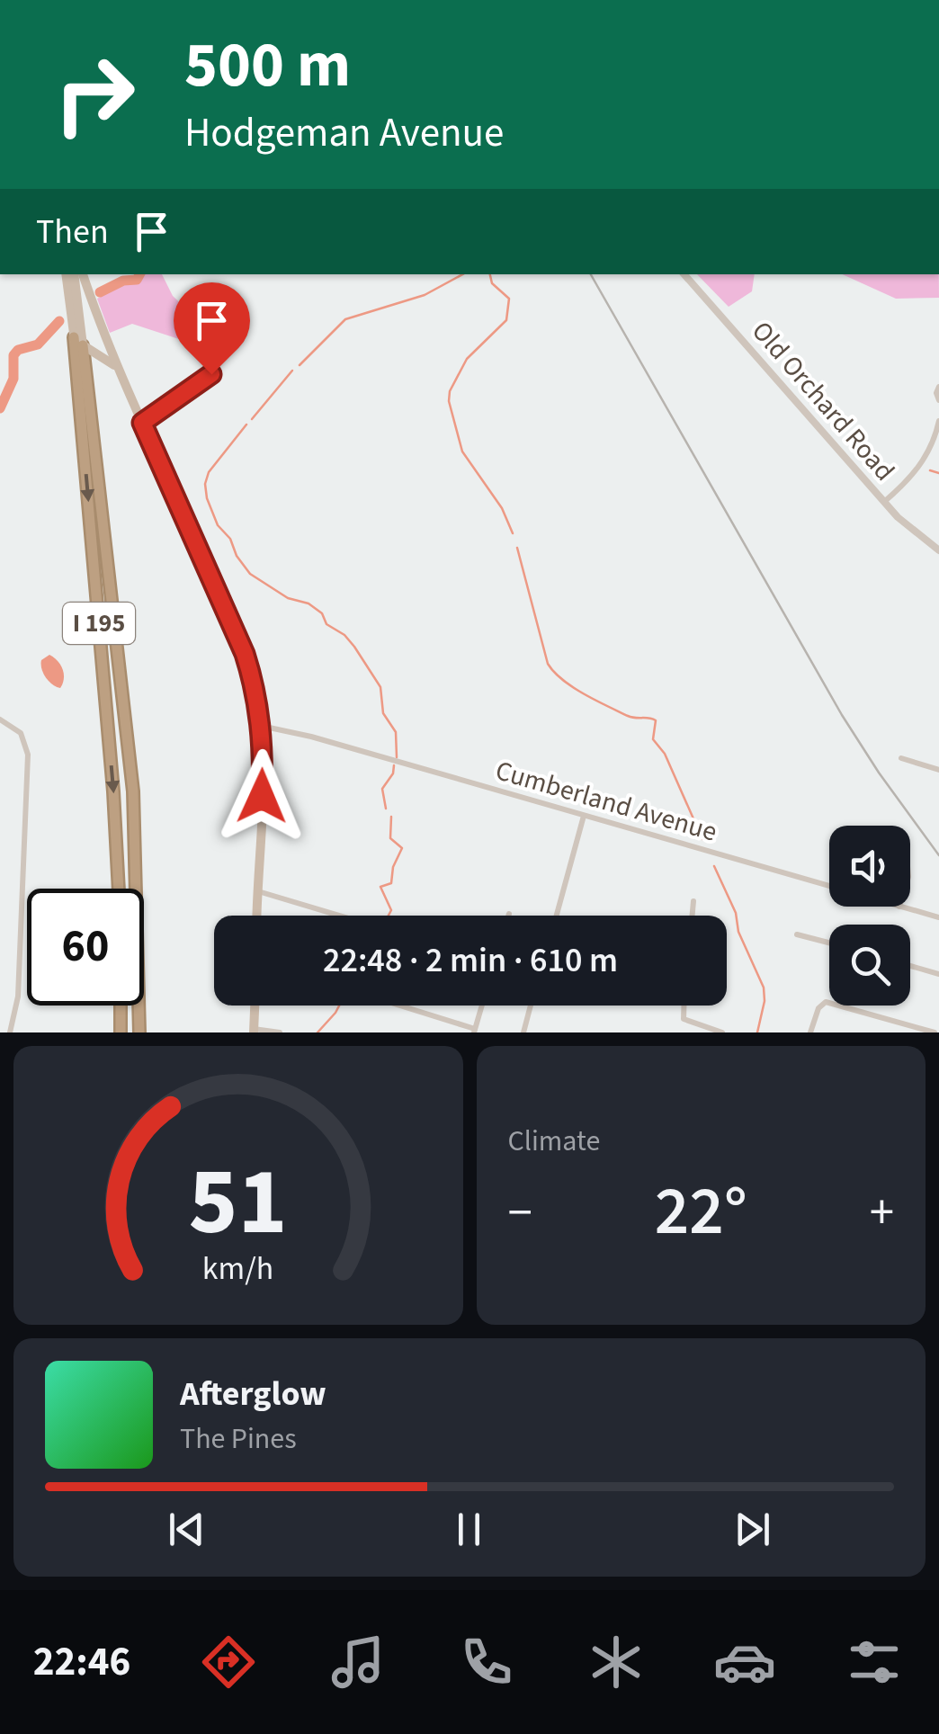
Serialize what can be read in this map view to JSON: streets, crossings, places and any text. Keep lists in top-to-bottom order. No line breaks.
{"streets":{"highway":["I 195"],"street":["Old Orchard Road","Cumberland Avenue"]},"page":{"turn":["500 m","Hodgeman Avenue"],"then":"Then","limit":"60","trip":"22:48 · 2 min · 610 m","tile":"Climate","heat":["−","22°","+"],"song":["Afterglow","The Pines"],"tabs":"22:46","gauge":["51","km/h"]}}
